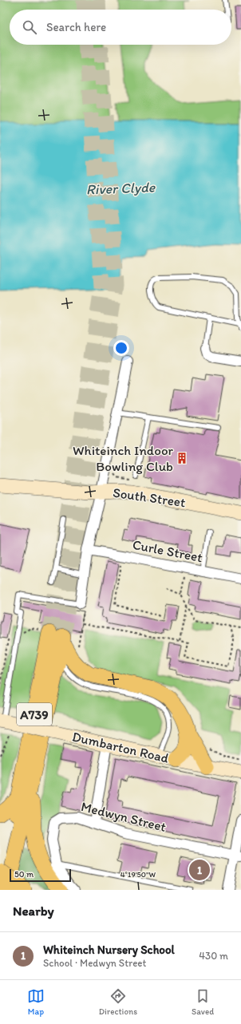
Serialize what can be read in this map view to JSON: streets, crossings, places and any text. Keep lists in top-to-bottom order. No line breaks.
{"streets":{"main road":["A739"],"street":["South Street","Curle Street","Dumbarton Road","Medwyn Street"]},"water":["River Clyde"],"places":{"building":["Whiteinch Indoor Bowling Club"]},"scale_bar":"50 m","page":{"search":"Search here","pins":"1","scale":"50 m","heading":"Nearby","list":[{"mark":"1","name":"Whiteinch Nursery School","note":"School · Medwyn Street","value":"430 m"}],"nav":["Map","Directions","Saved"]},"coordinates":["4°19'50\"W"]}
